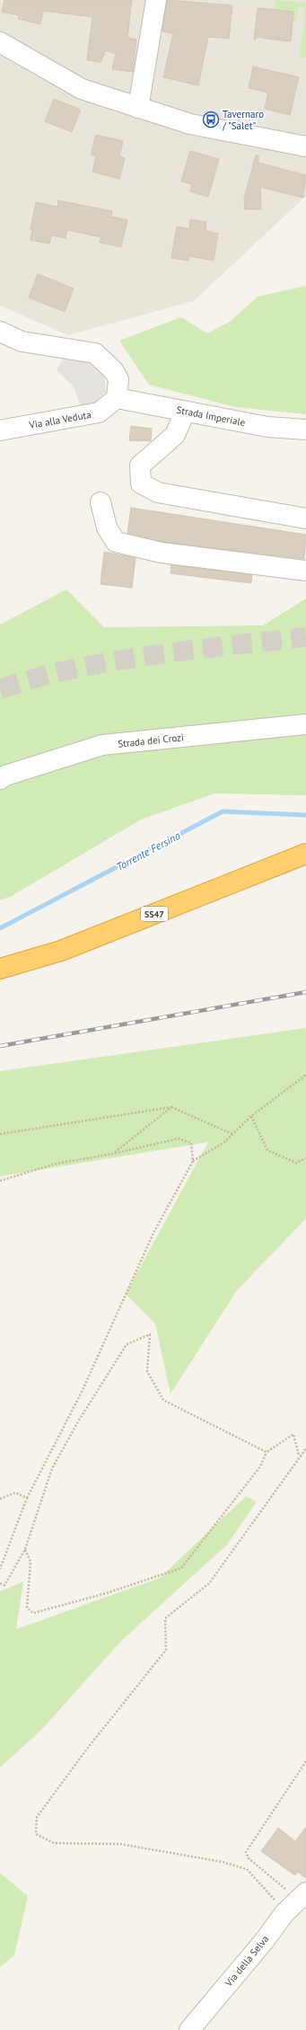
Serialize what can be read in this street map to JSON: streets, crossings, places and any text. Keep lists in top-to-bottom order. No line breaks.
{"streets":{"highway":["SS47"],"street":["Strada Imperiale","Via alla Veduta","Strada dei Crozi","Via della Selva"]},"crossings":[["Strada Imperiale","Via alla Veduta"]],"water":["Torrente Fersina"],"places":{"bus stop":["Tavernaro / \"Salet\""]}}
